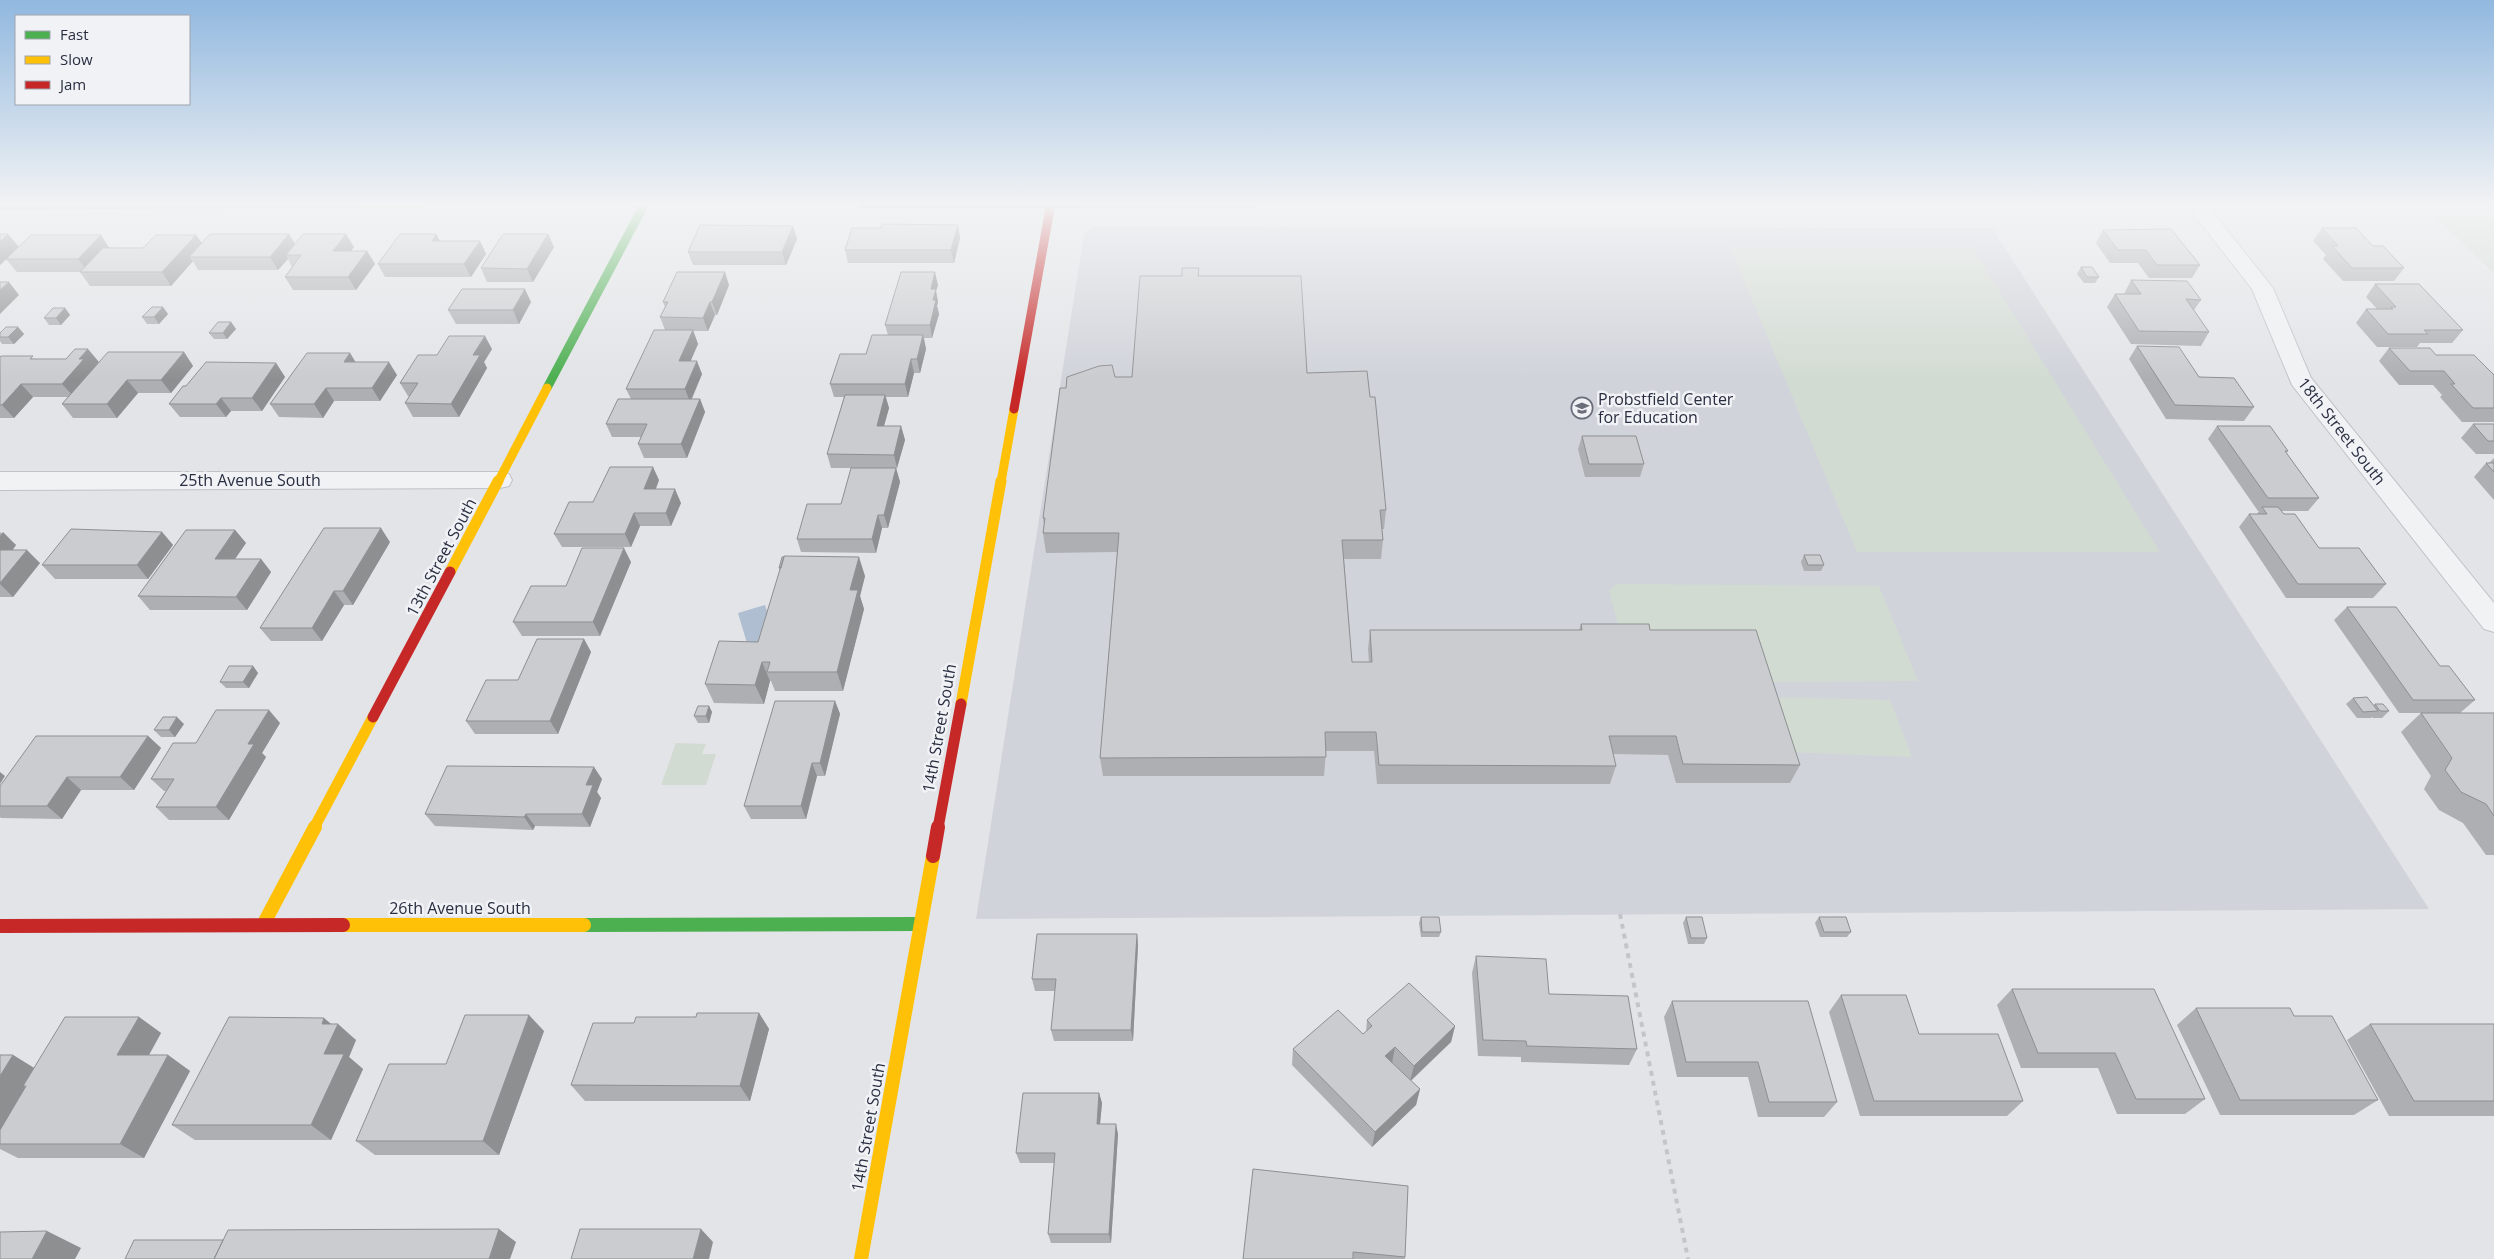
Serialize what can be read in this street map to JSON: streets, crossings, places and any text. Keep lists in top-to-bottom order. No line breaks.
{"streets":{"street":["18th Street South","25th Avenue South","13th Street South","14th Street South","26th Avenue South"]},"crossings":[["25th Avenue South","13th Street South"],["13th Street South","26th Avenue South"],["14th Street South","26th Avenue South"]],"places":{"school or university":["Probstfield Center for Education"]},"legend":["Fast","Slow","Jam"]}
